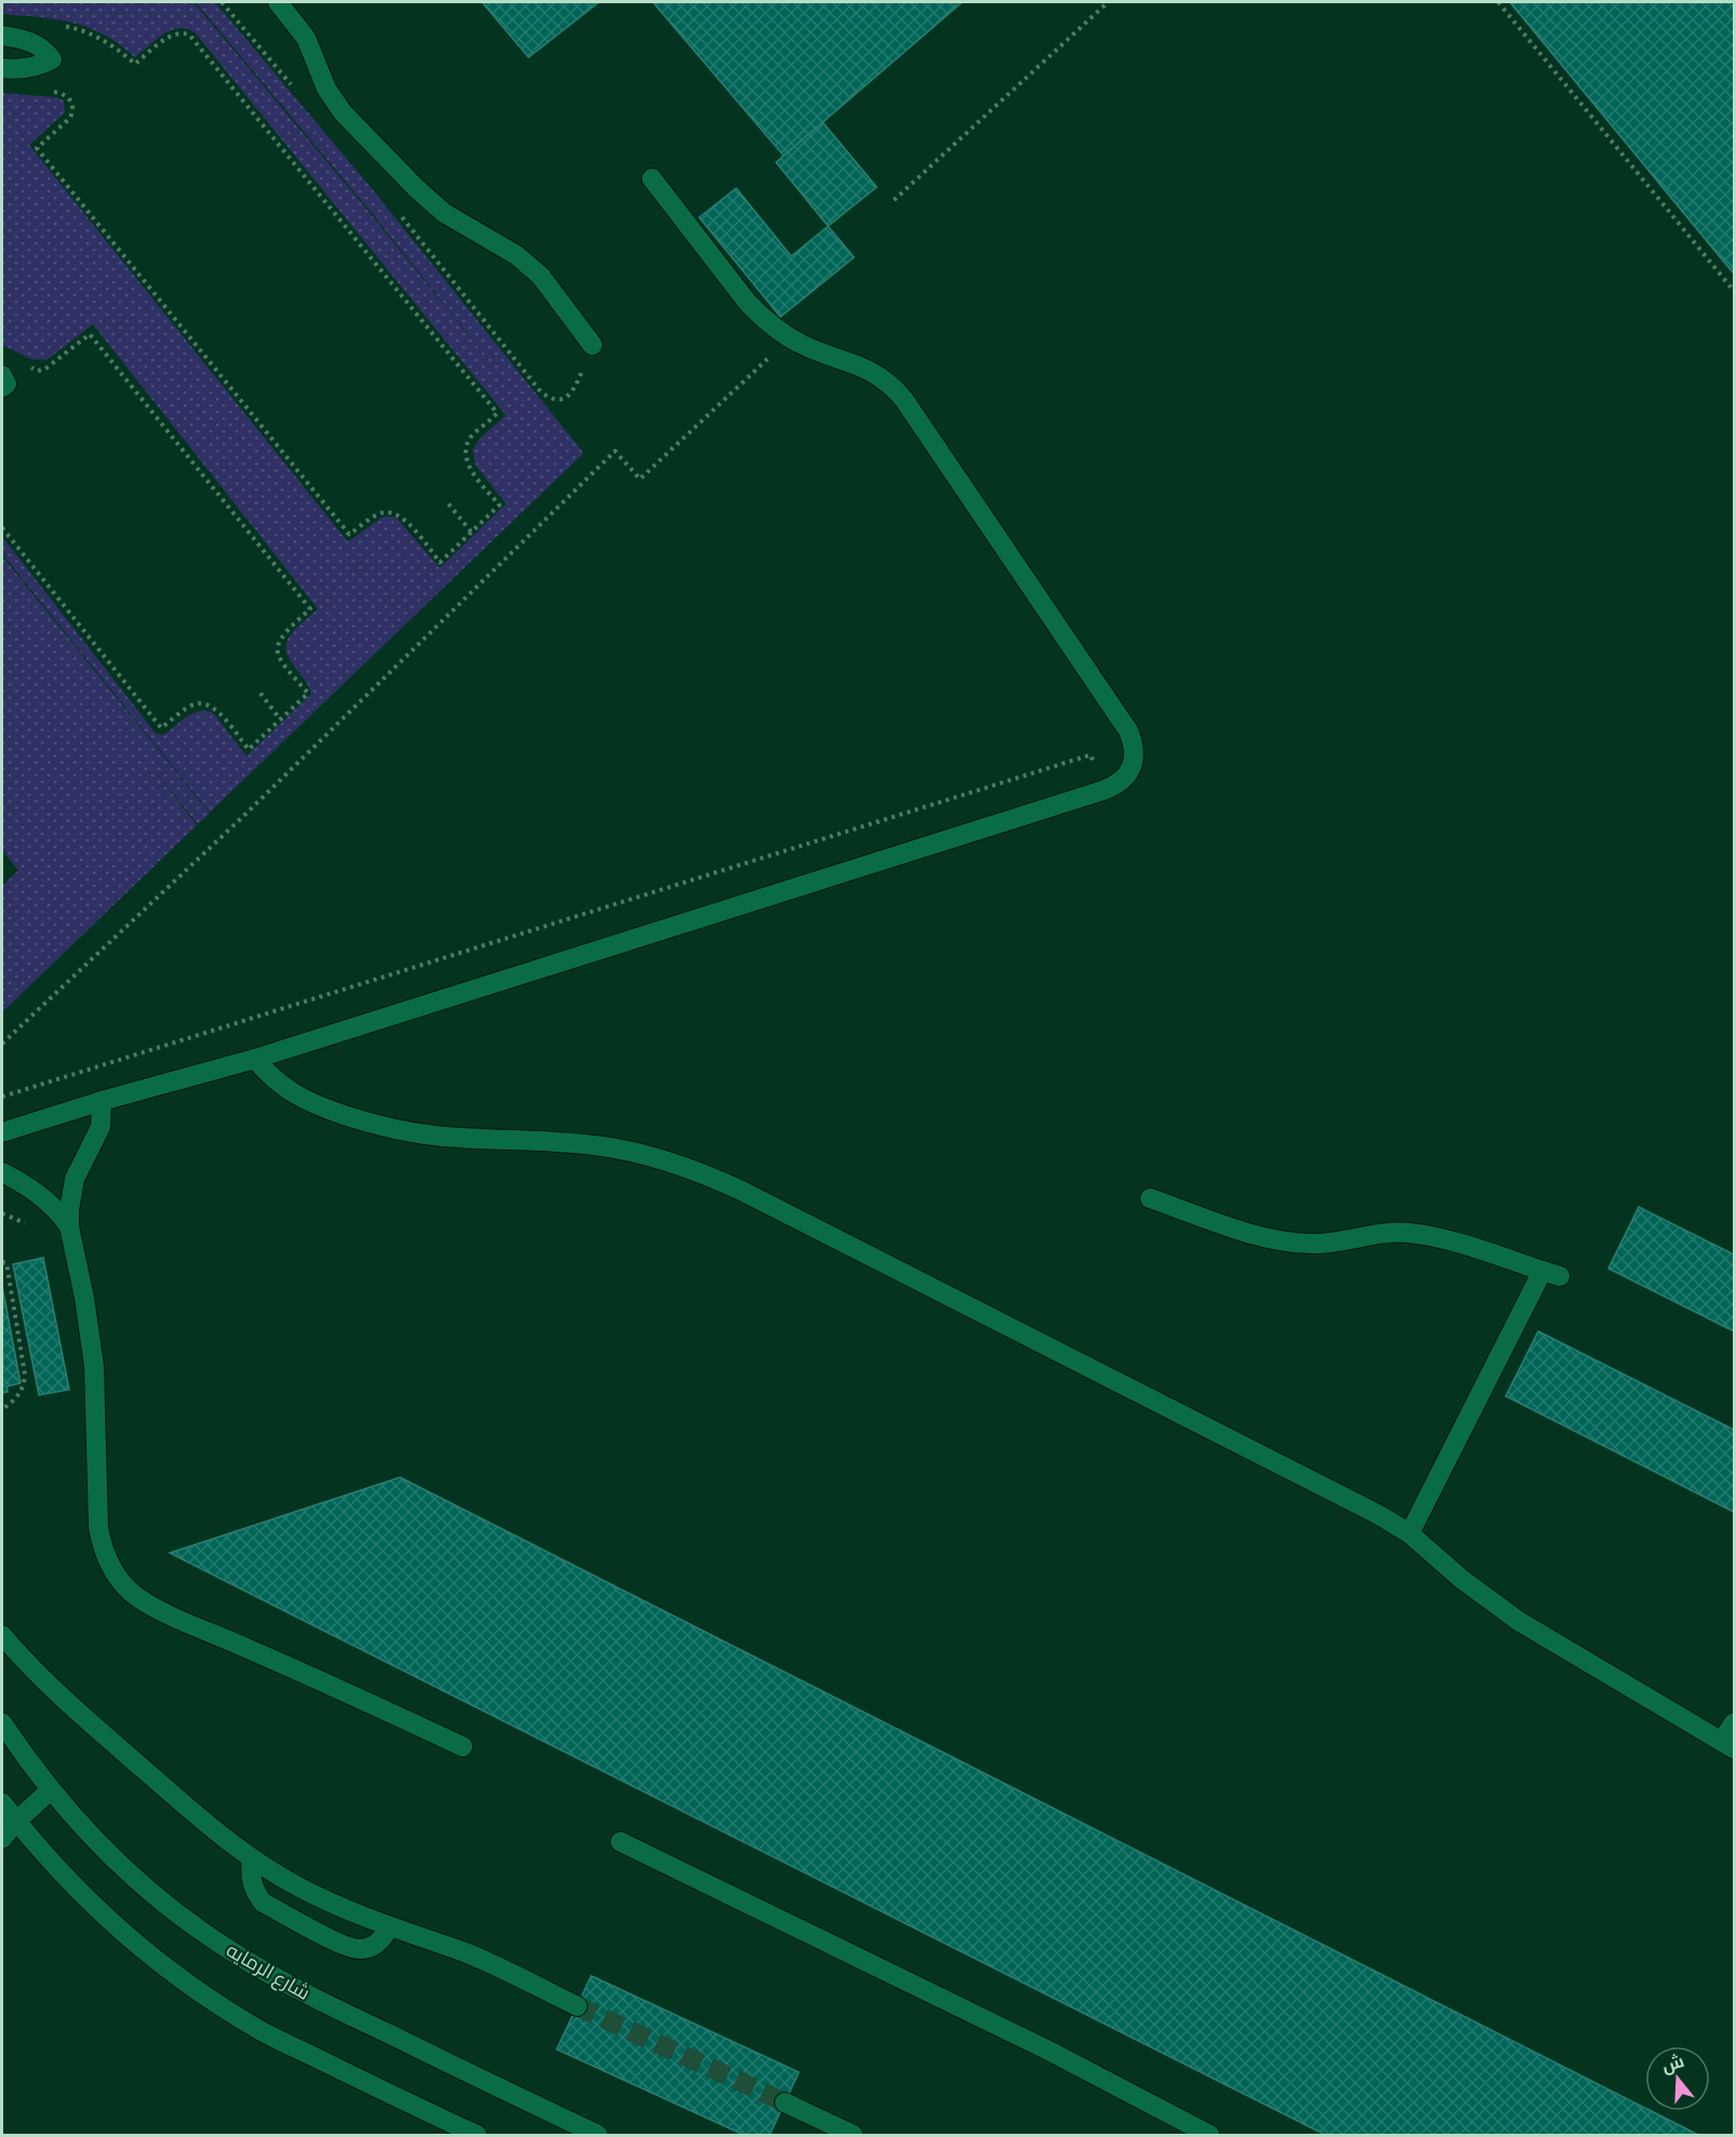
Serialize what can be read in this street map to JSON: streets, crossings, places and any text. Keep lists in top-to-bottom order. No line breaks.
{"streets":{"street":["شارع الرمايه"]},"north":"top"}
